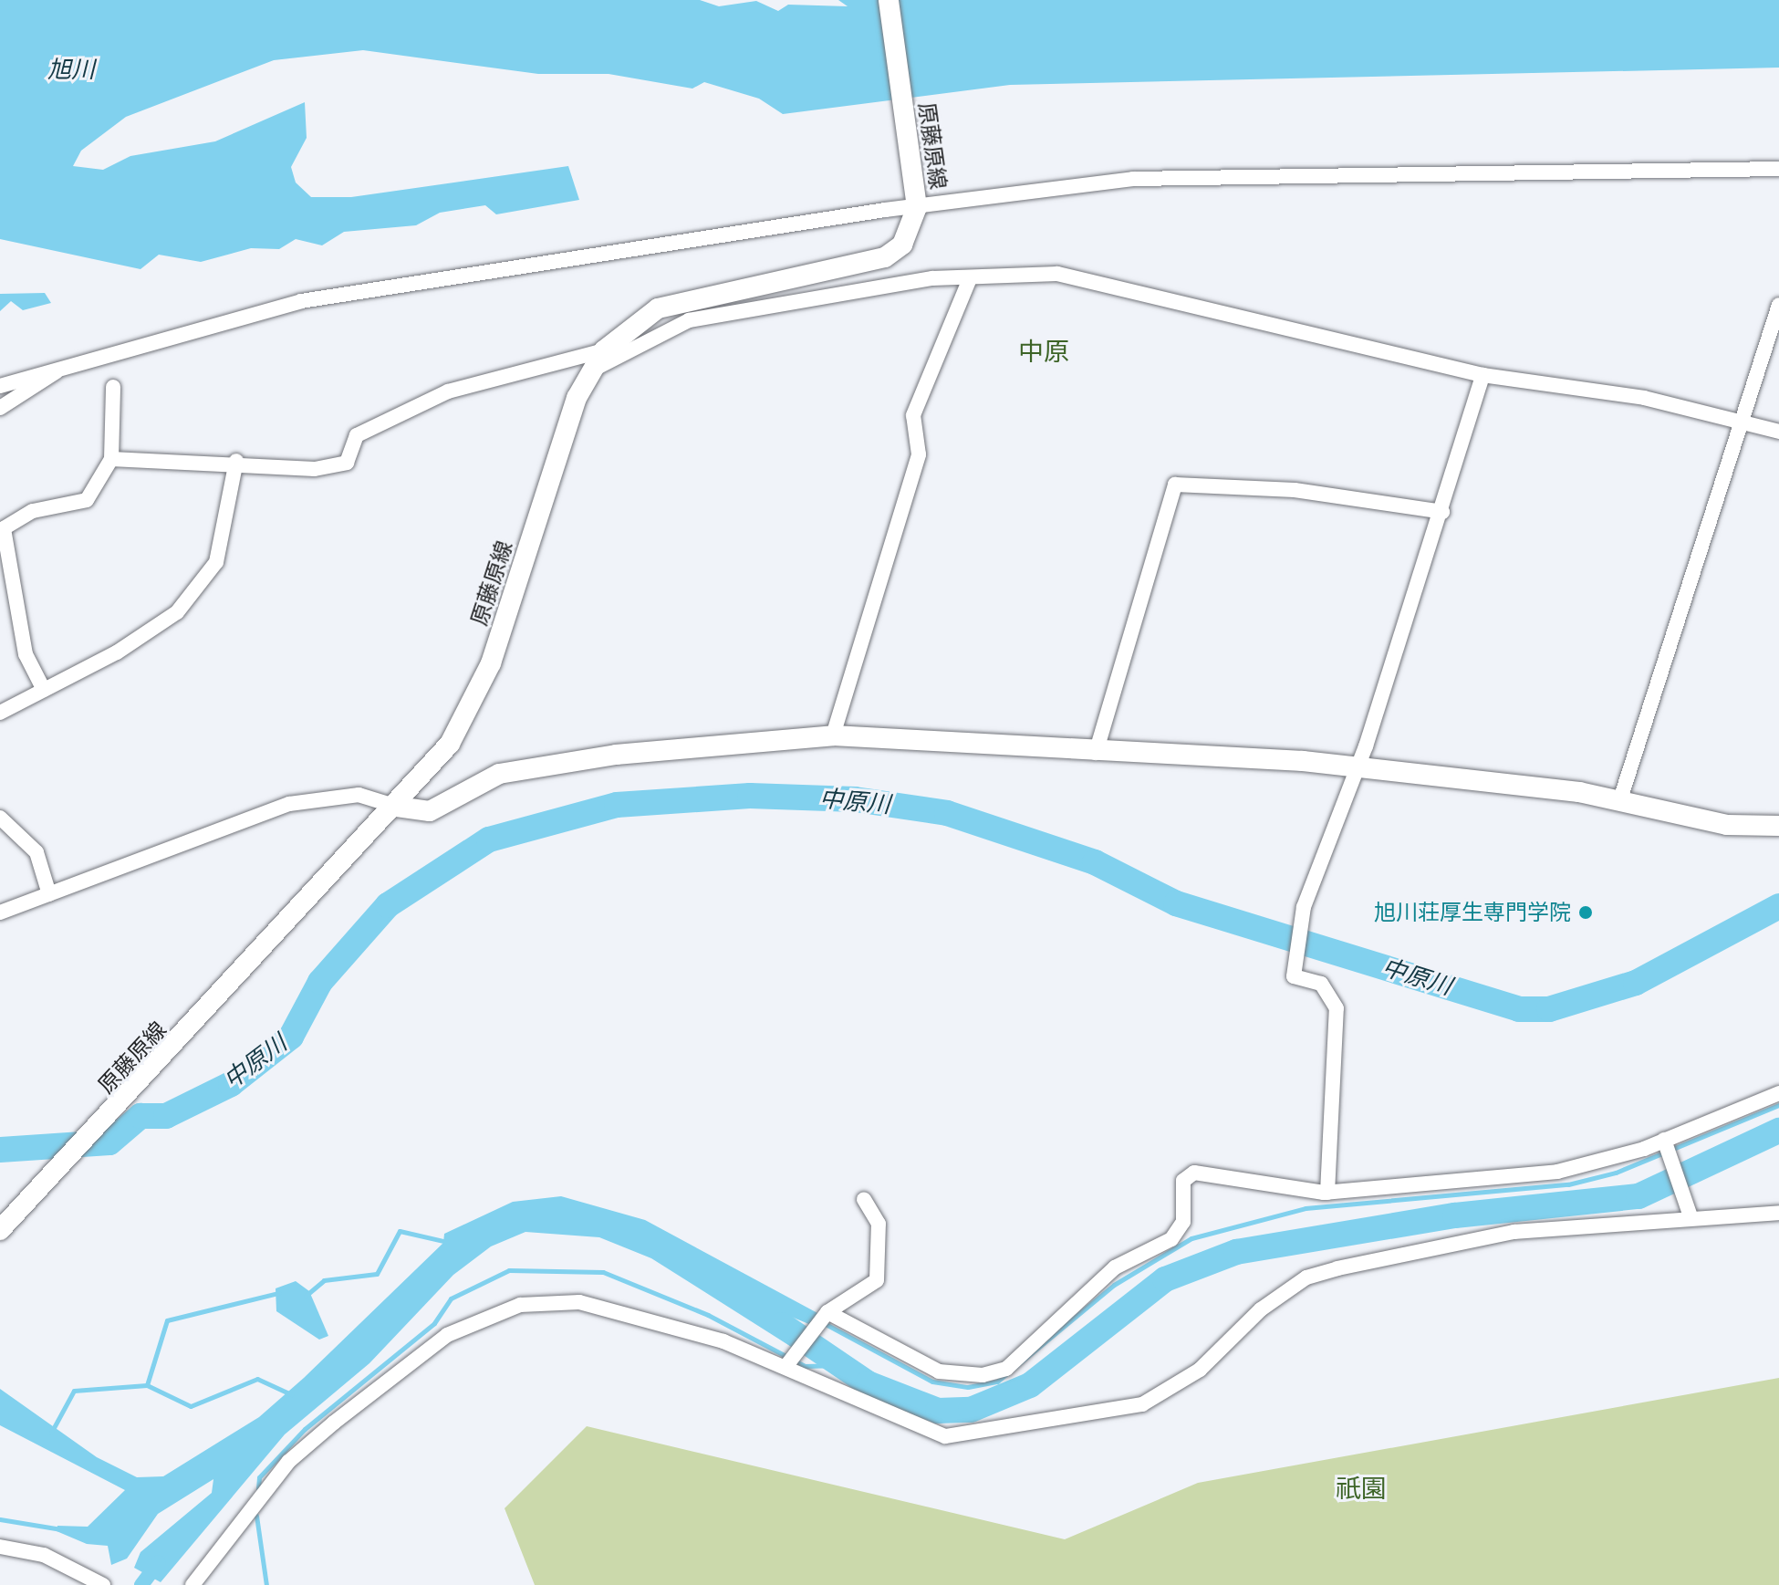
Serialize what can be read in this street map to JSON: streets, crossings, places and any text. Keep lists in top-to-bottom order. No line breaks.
{"streets":{"main road":["原藤原線"]},"districts":["中原","祇園"],"water":["旭川","中原川"],"places":["旭川荘厚生専門学院"]}
